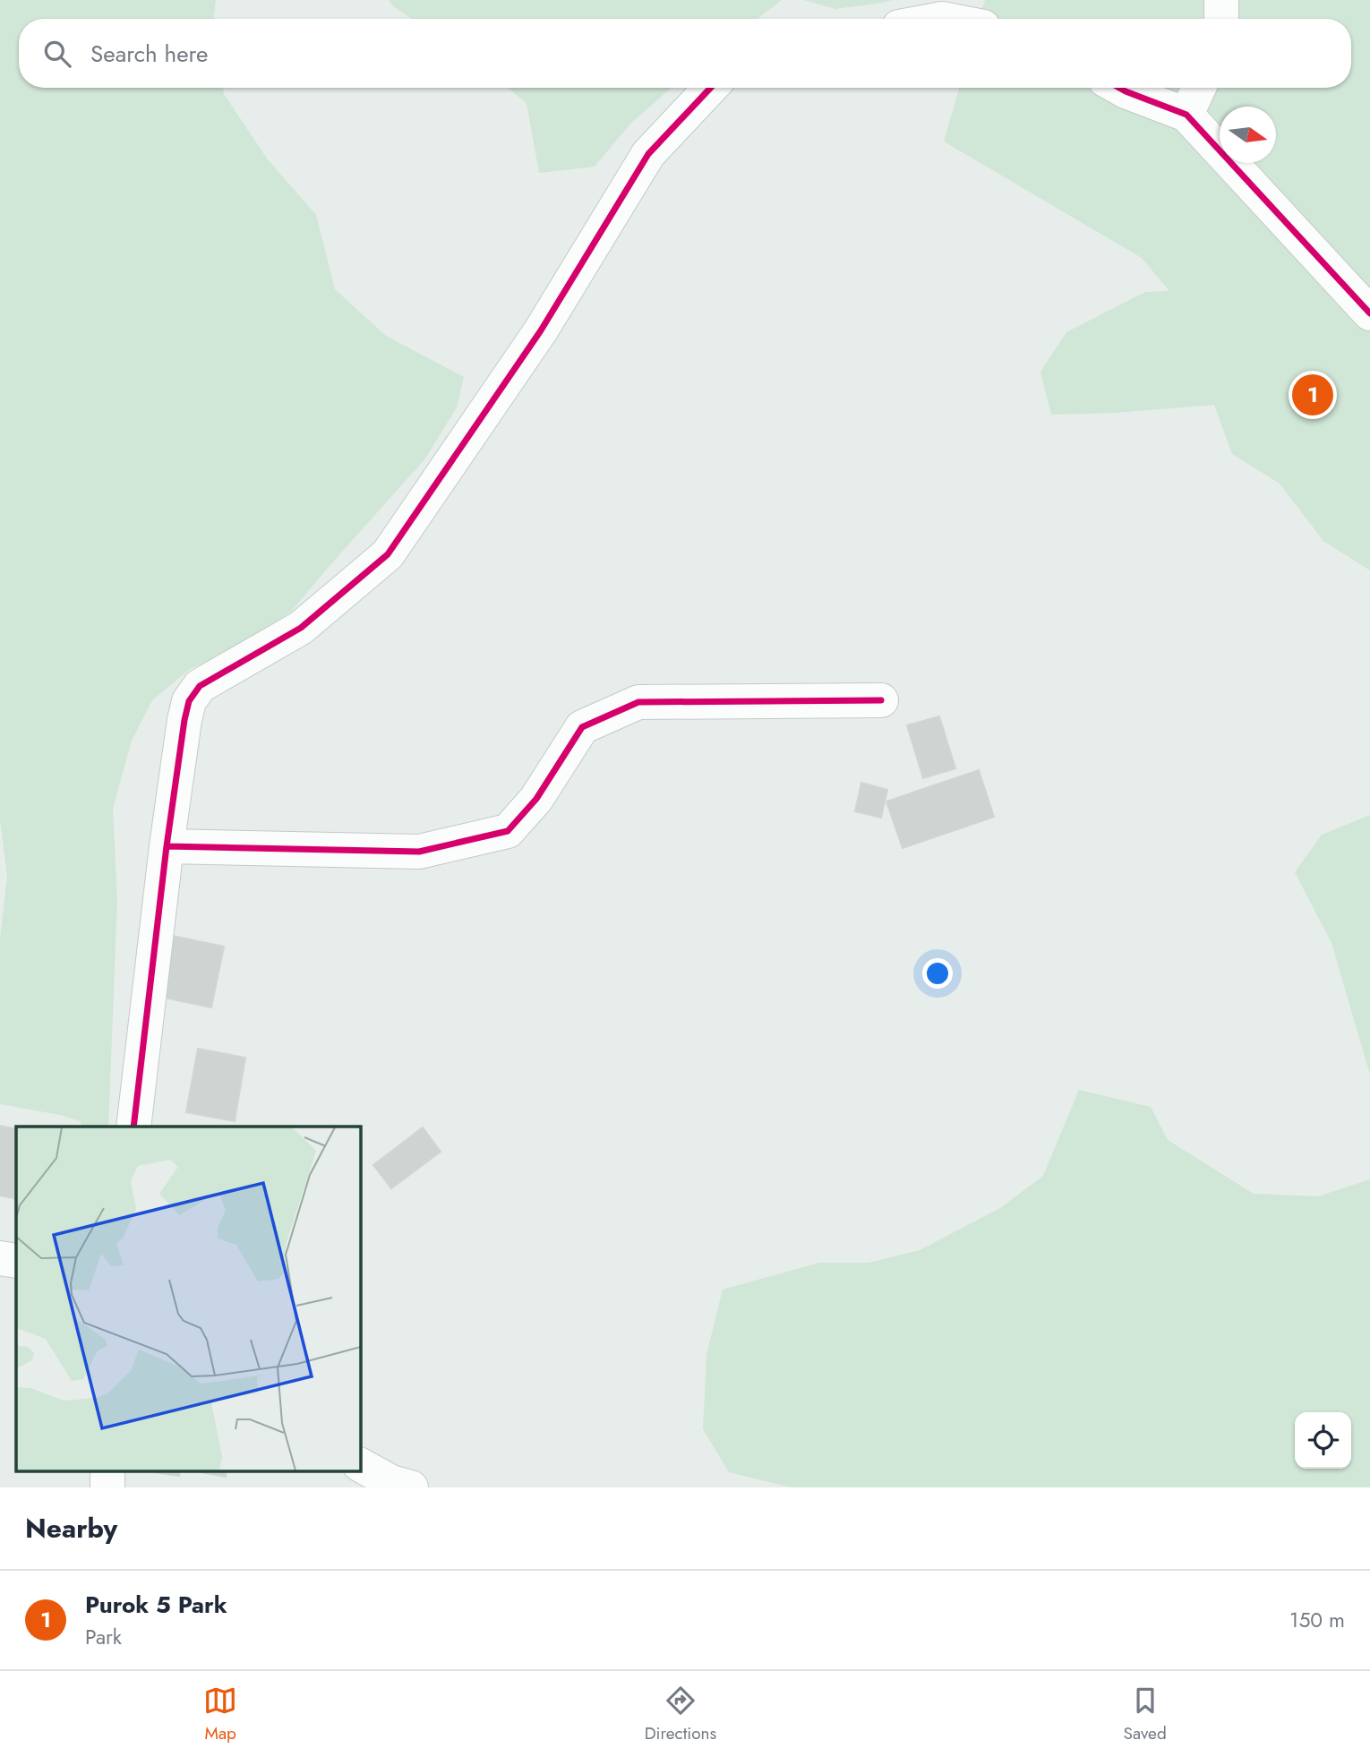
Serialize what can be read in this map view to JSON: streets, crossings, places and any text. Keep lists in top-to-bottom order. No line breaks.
{"north":"right","page":{"search":"Search here","pins":"1","heading":"Nearby","list":[{"mark":"1","name":"Purok 5 Park","note":"Park","value":"150 m"}],"nav":["Map","Directions","Saved"]}}
